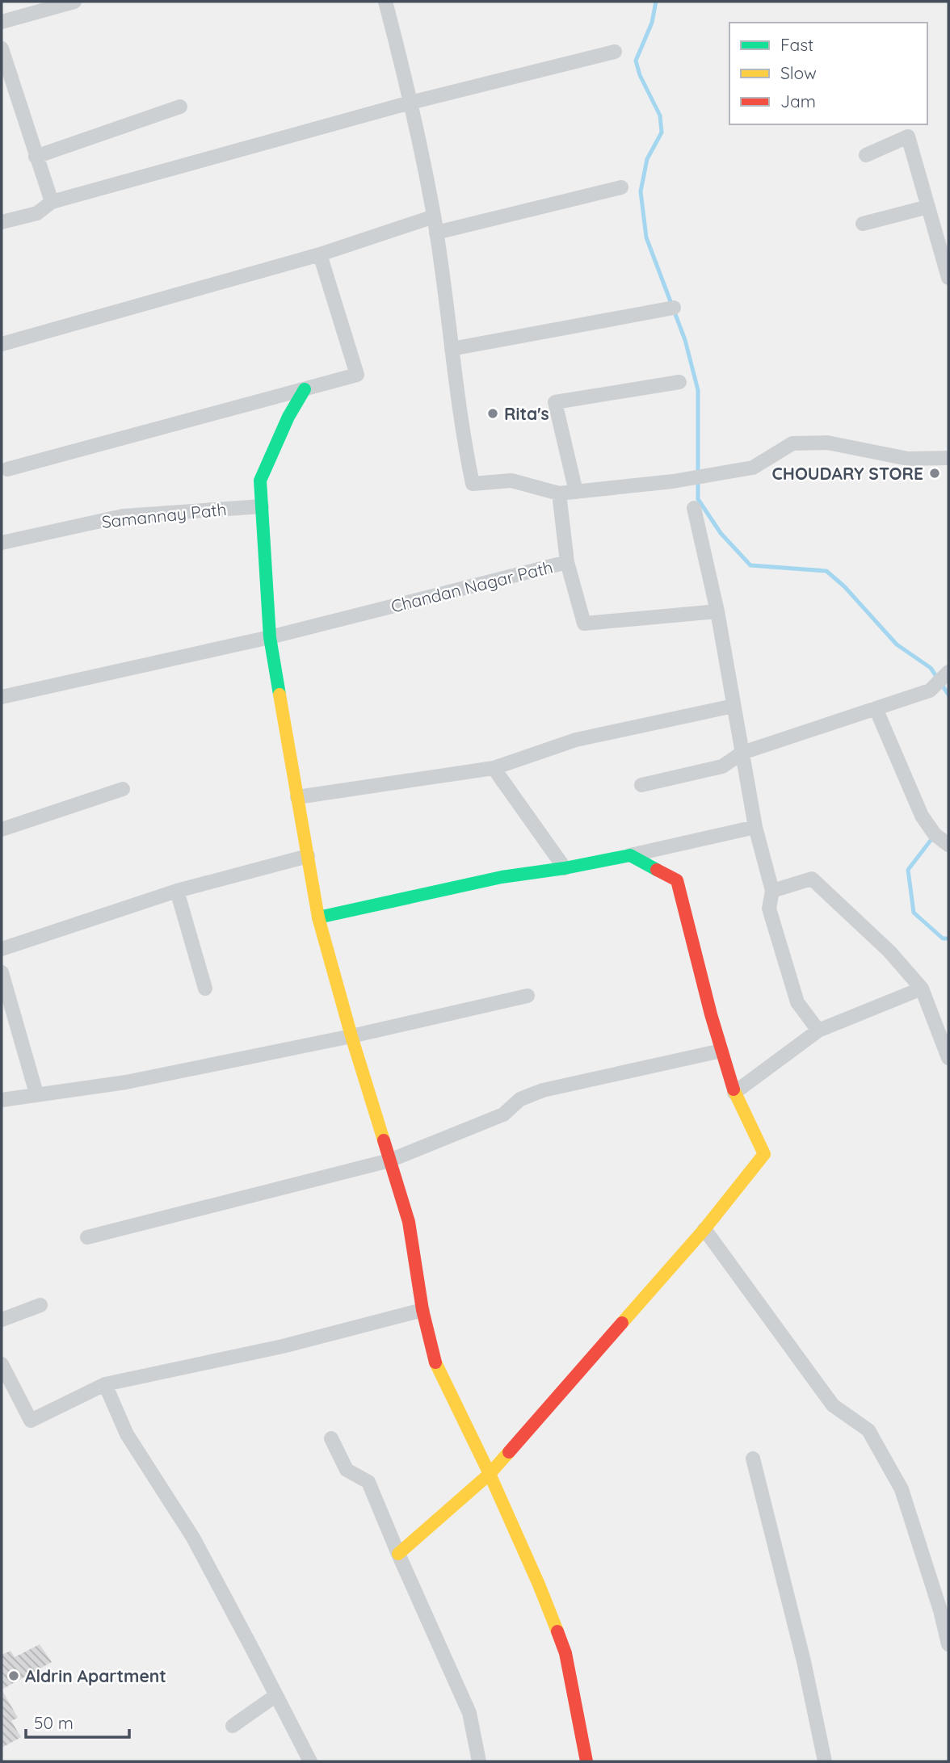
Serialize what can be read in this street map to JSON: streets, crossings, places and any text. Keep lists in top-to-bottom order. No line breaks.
{"streets":{"street":["Samannay Path","Chandan Nagar Path"]},"places":["Rita's","CHOUDARY STORE","Aldrin Apartment"],"legend":["Fast","Slow","Jam"],"scale_bar":"50 m"}
